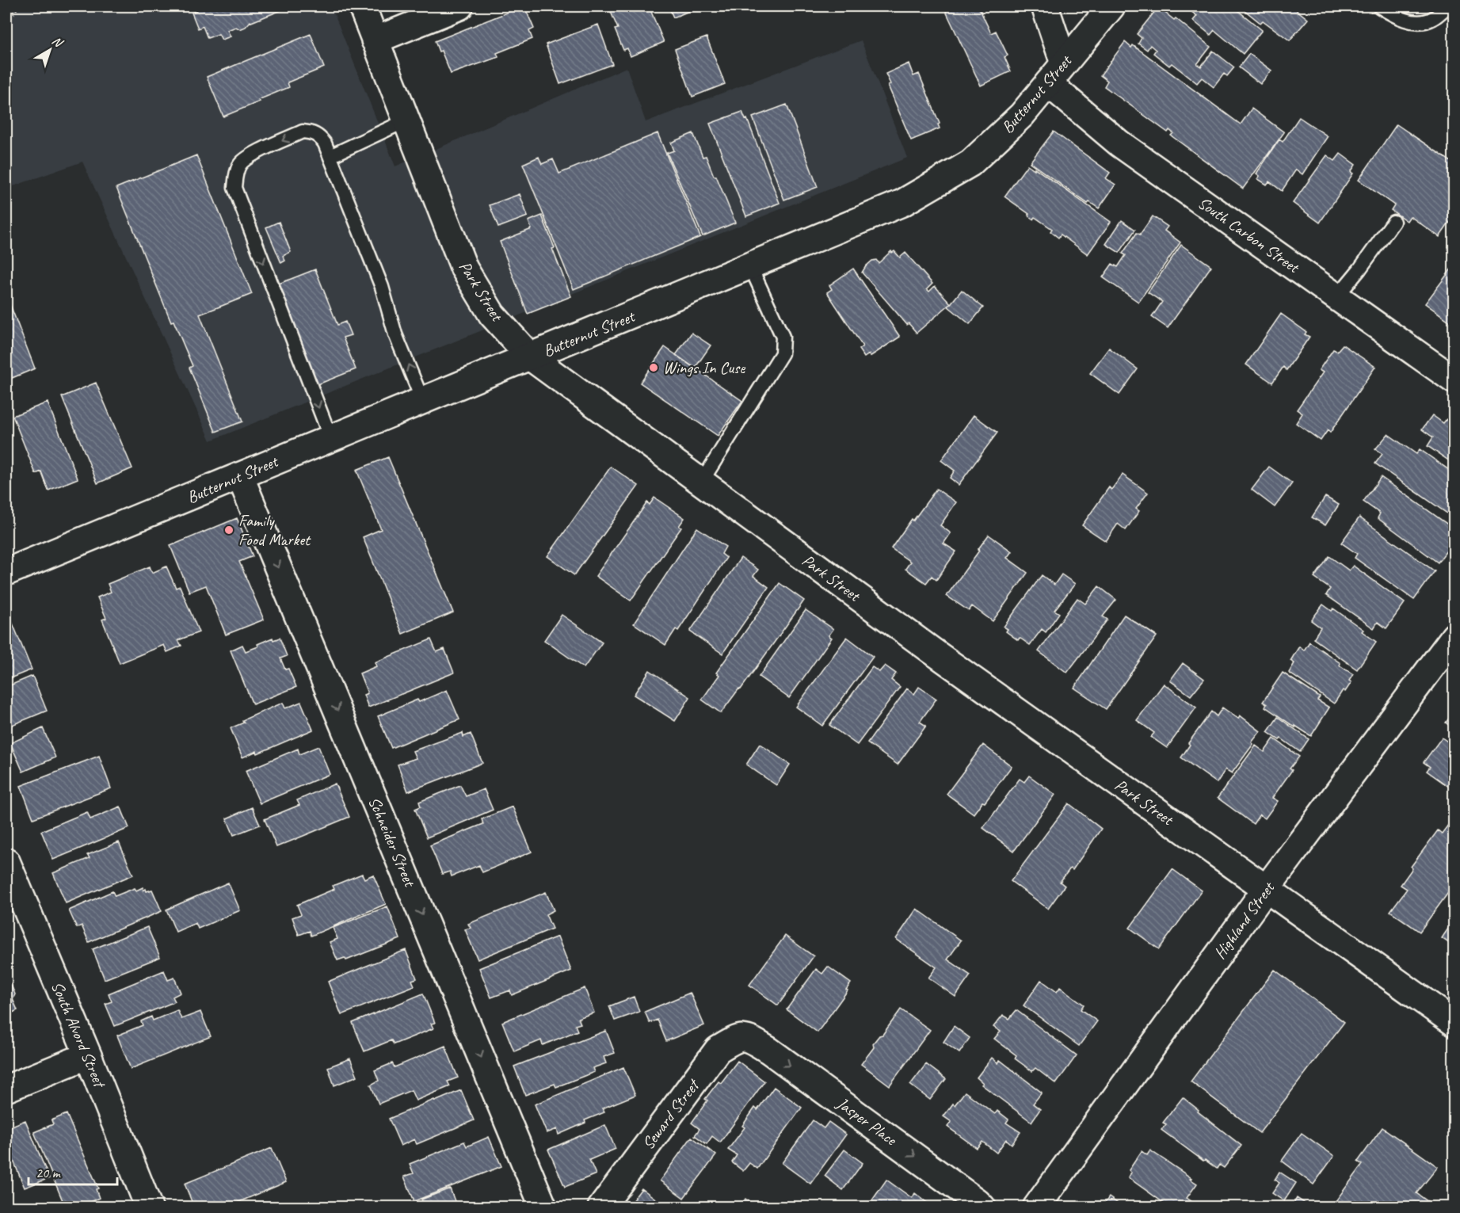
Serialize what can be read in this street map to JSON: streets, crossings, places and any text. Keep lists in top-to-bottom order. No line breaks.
{"streets":{"street":["Butternut Street","South Carbon Street","Park Street","Schneider Street","Highland Street","South Alvord Street","Seward Street","Jasper Place"]},"crossings":[["Butternut Street","South Carbon Street"],["Butternut Street","Park Street"],["Butternut Street","Schneider Street"],["Park Street","Highland Street"],["Seward Street","Jasper Place"]],"one_way":["Schneider Street","Jasper Place"],"places":["Wings In Cuse","Family Food Market"],"scale_bar":"20 m","north":"top right"}
